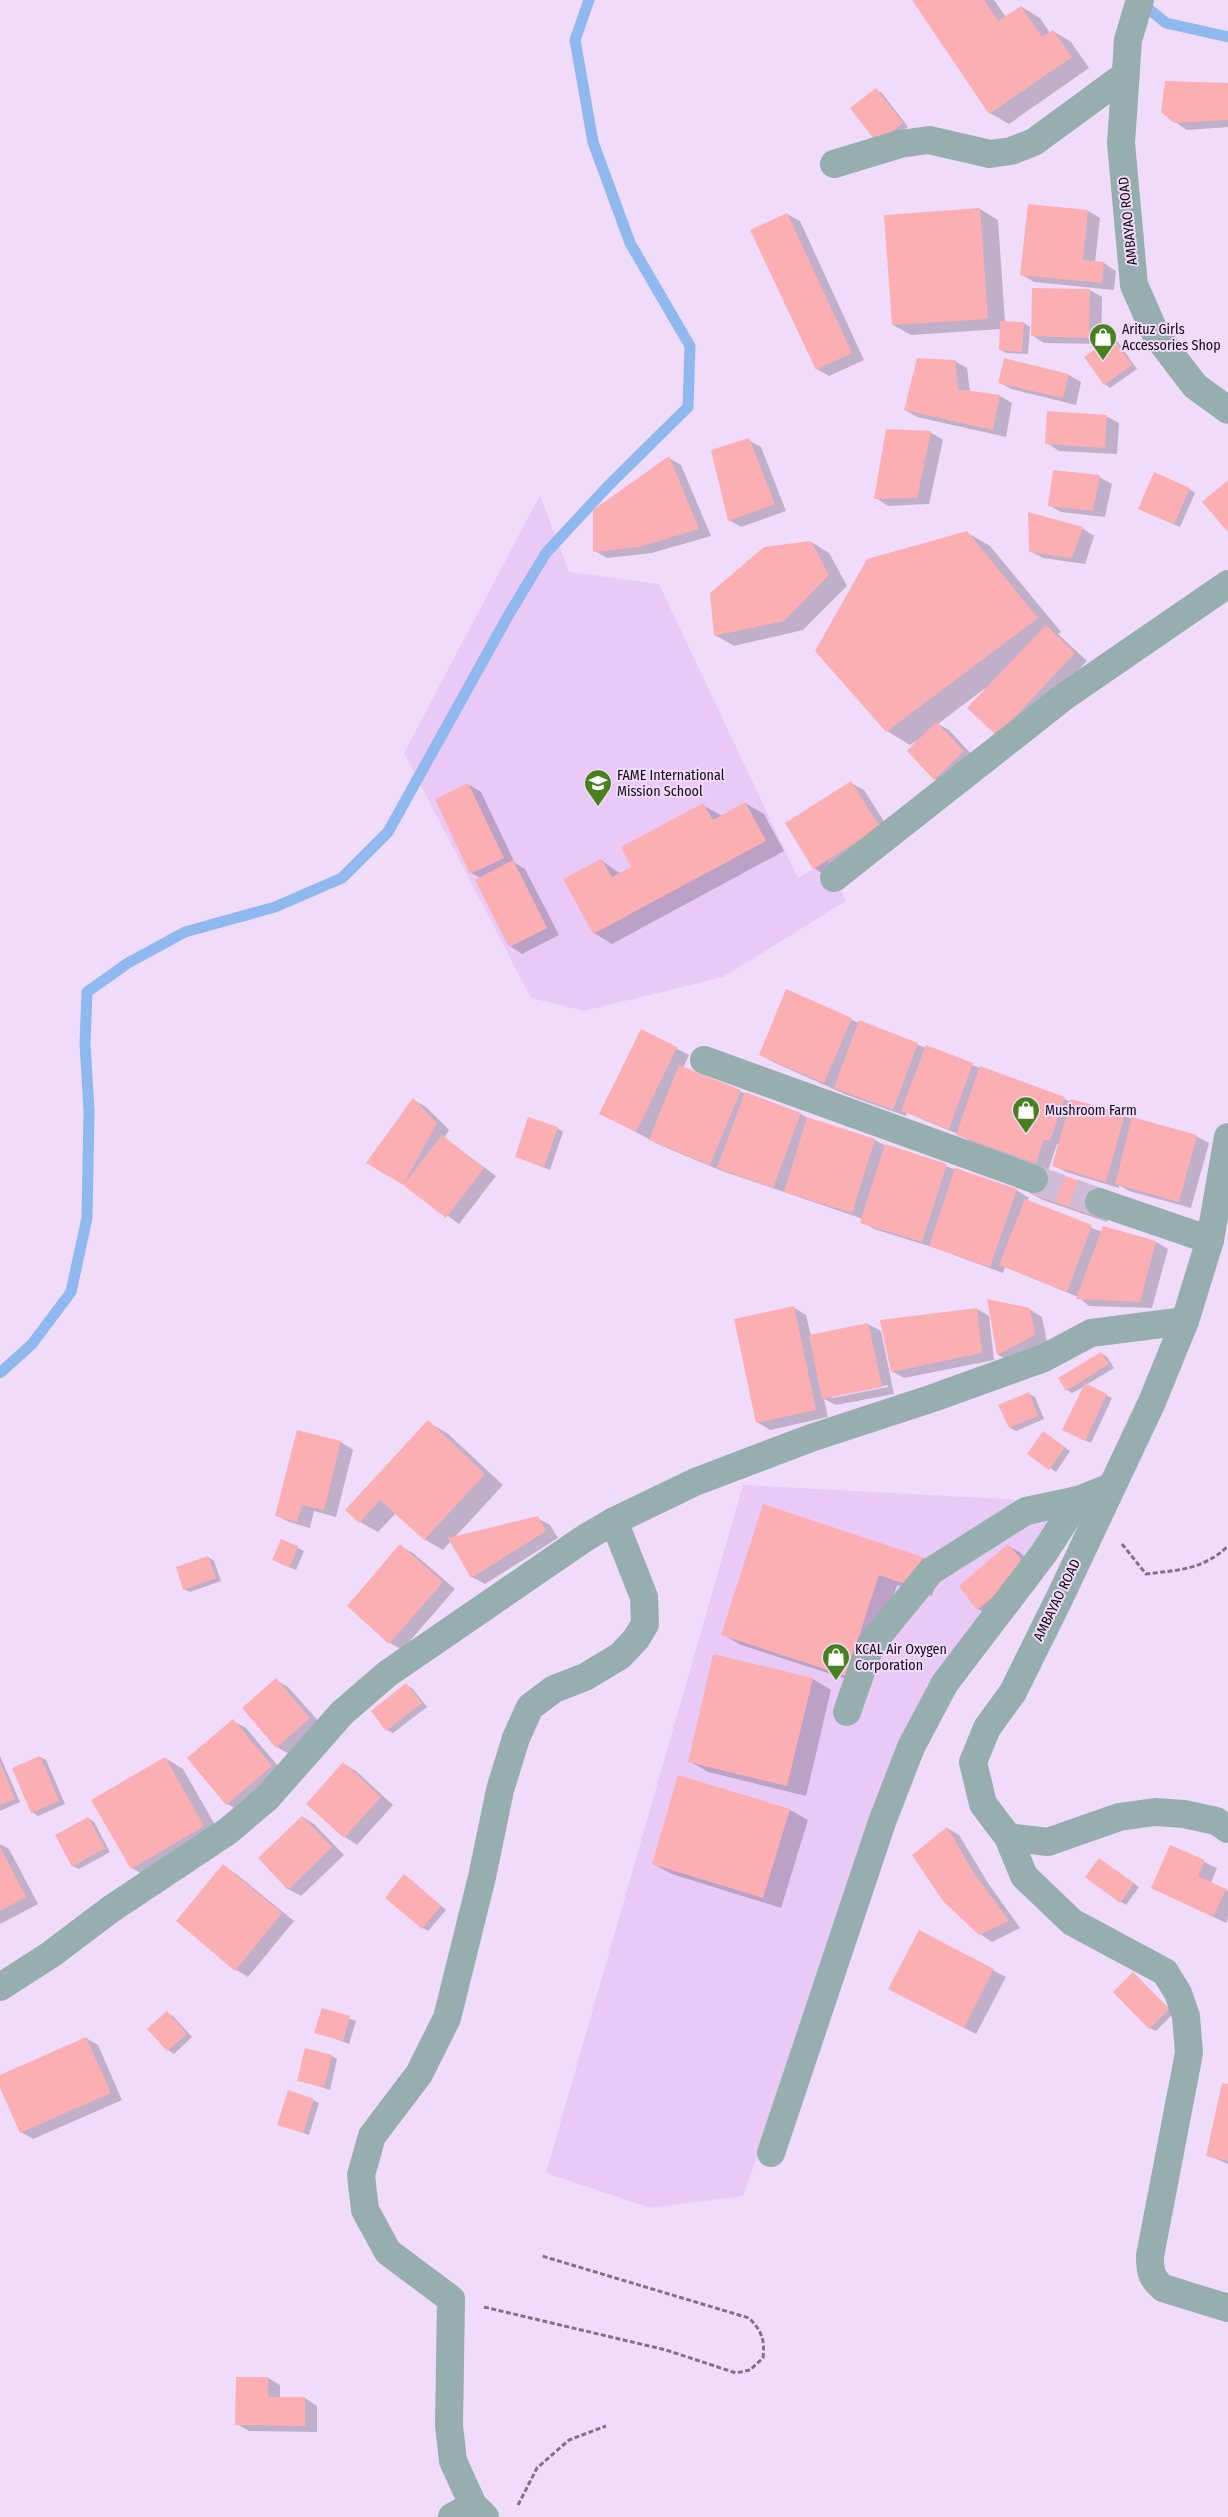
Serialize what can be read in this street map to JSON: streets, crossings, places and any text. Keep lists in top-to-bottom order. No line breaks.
{"streets":{"street":["AMBAYAO ROAD"]},"places":{"shop":["Arituz Girls Accessories Shop","Mushroom Farm","KCAL Air Oxygen Corporation"],"school or university":["FAME International Mission School"]}}
